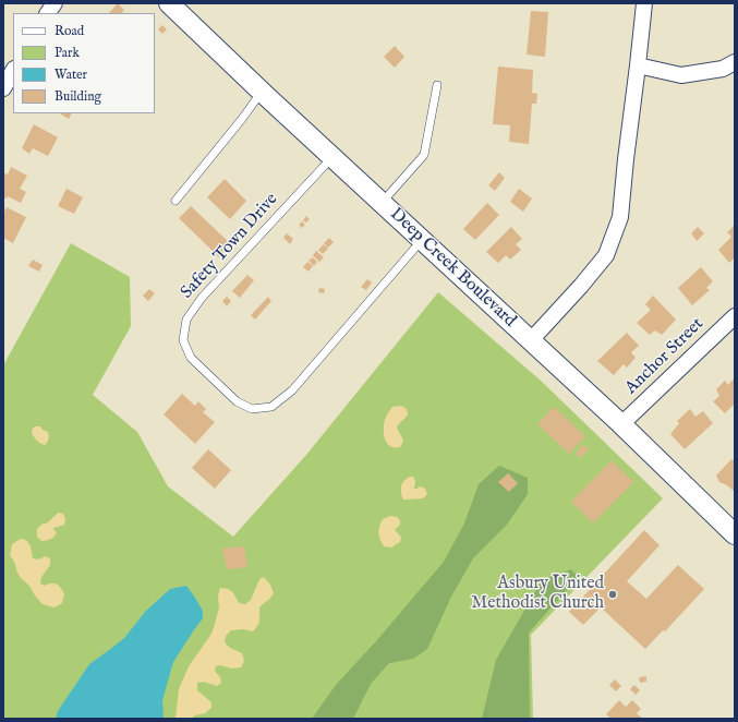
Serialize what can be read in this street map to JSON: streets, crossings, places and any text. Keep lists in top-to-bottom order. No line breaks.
{"streets":{"street":["Deep Creek Boulevard","Anchor Street"],"lane":["Safety Town Drive"]},"crossings":[["Safety Town Drive","Deep Creek Boulevard"],["Deep Creek Boulevard","Anchor Street"]],"places":["Asbury United Methodist Church"],"legend":["Road","Park","Water","Building"]}
